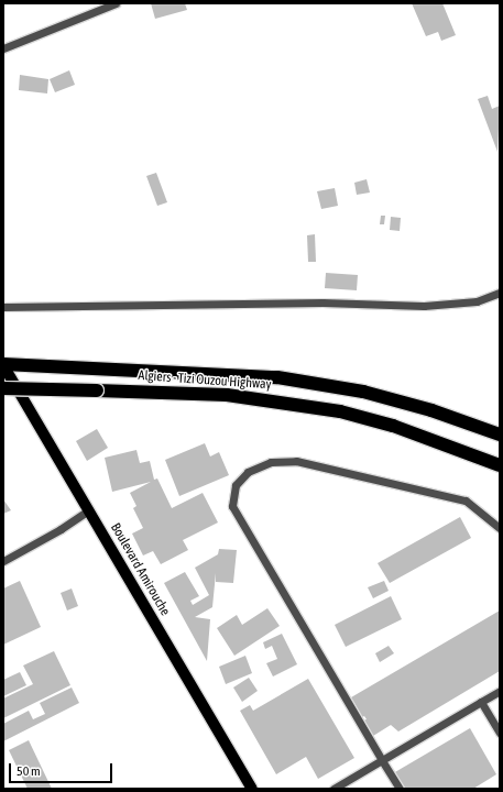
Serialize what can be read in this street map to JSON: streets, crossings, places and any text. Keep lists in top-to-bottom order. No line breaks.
{"streets":{"highway":["Algiers - Tizi Ouzou Highway"],"main road":["Boulevard Amirouche"]},"crossings":[["Algiers - Tizi Ouzou Highway","Boulevard Amirouche"]],"scale_bar":"50 m"}
